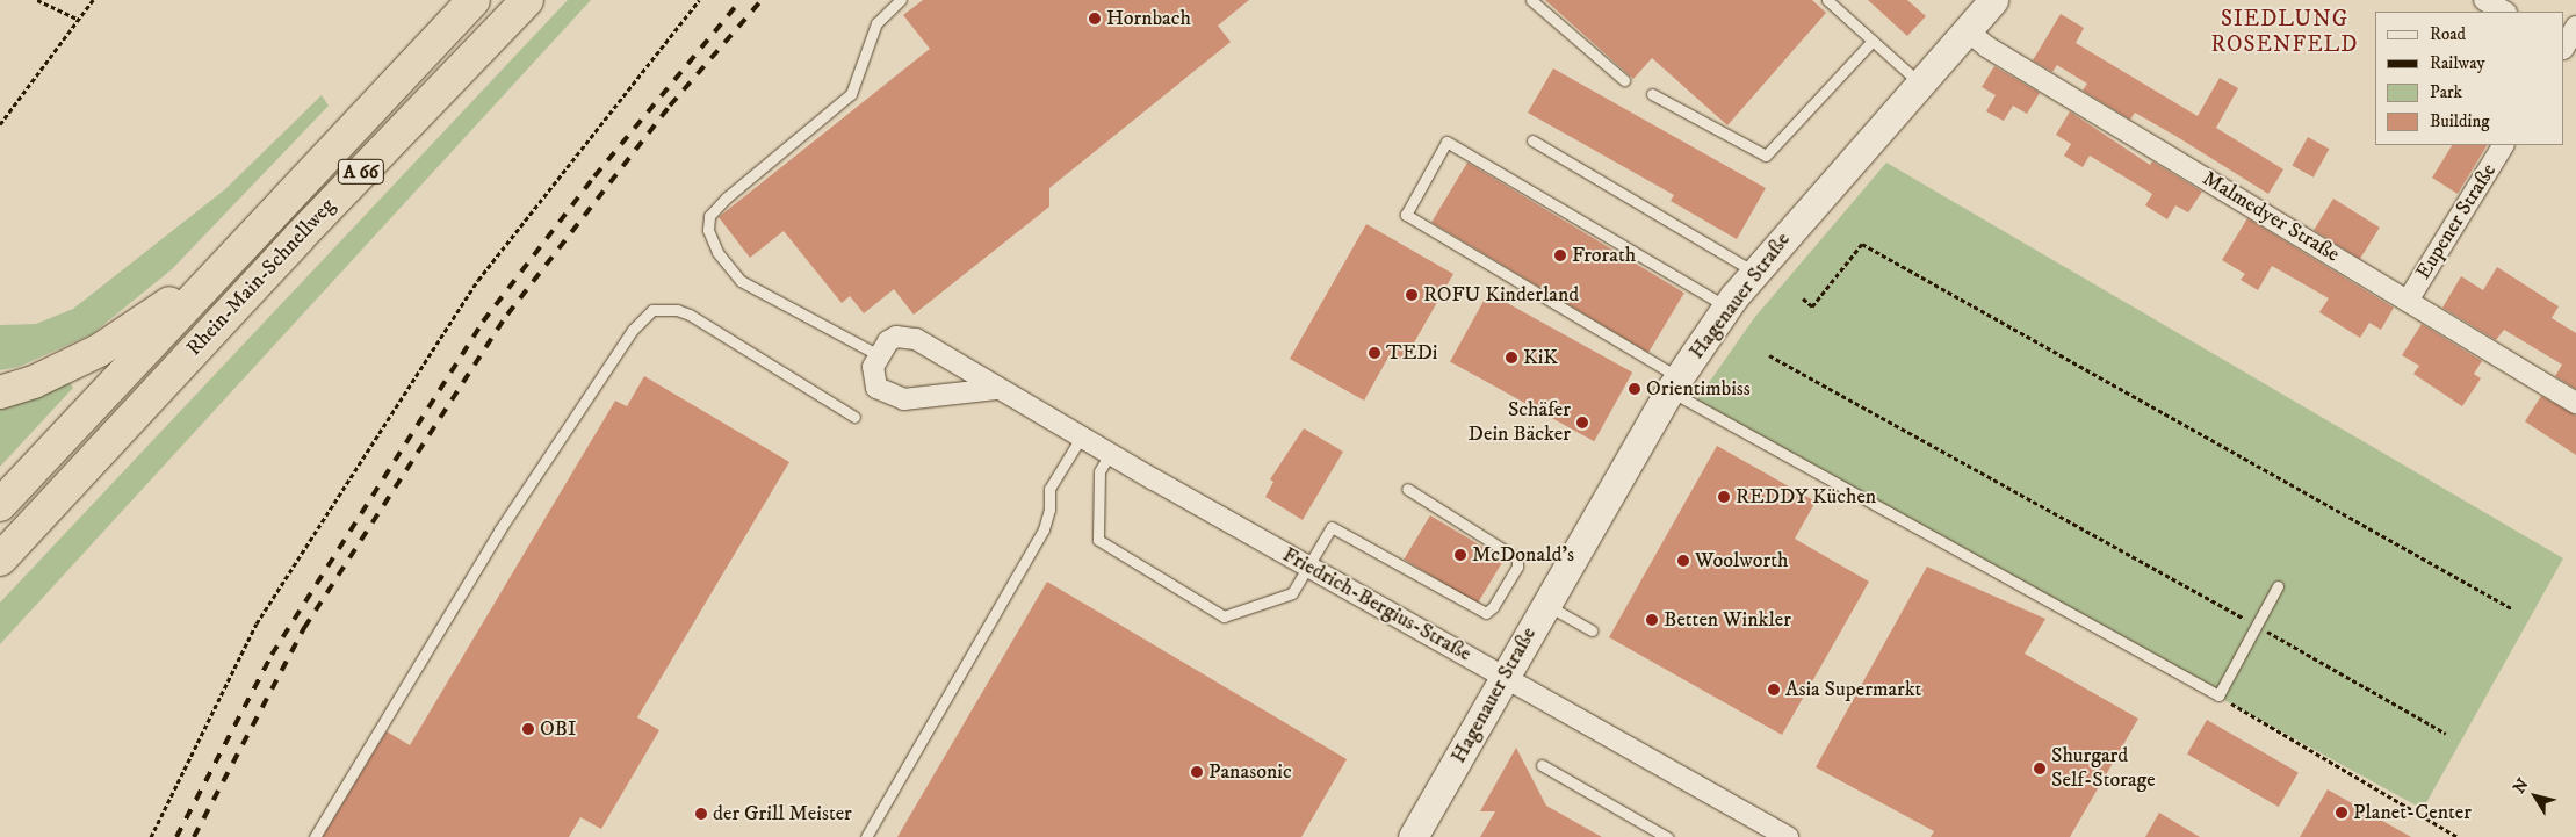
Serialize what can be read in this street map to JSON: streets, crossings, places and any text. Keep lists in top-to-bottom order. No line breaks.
{"streets":{"highway":["A 66","Rhein-Main-Schnellweg"],"street":["Malmedyer Straße","Eupener Straße","Hagenauer Straße","Friedrich-Bergius-Straße"]},"crossings":[["Malmedyer Straße","Eupener Straße"],["Malmedyer Straße","Hagenauer Straße"],["Hagenauer Straße","Friedrich-Bergius-Straße"]],"districts":["SIEDLUNG ROSENFELD"],"places":["Hornbach","Frorath","ROFU Kinderland","TEDi","KiK","Orientimbiss","Schäfer Dein Bäcker","REDDY Küchen","McDonald's","Woolworth","Betten Winkler","Asia Supermarkt","OBI","Shurgard Self-Storage","Panasonic","Planet-Center","der Grill Meister"],"legend":["Road","Railway","Park","Building"],"north":"top left"}
